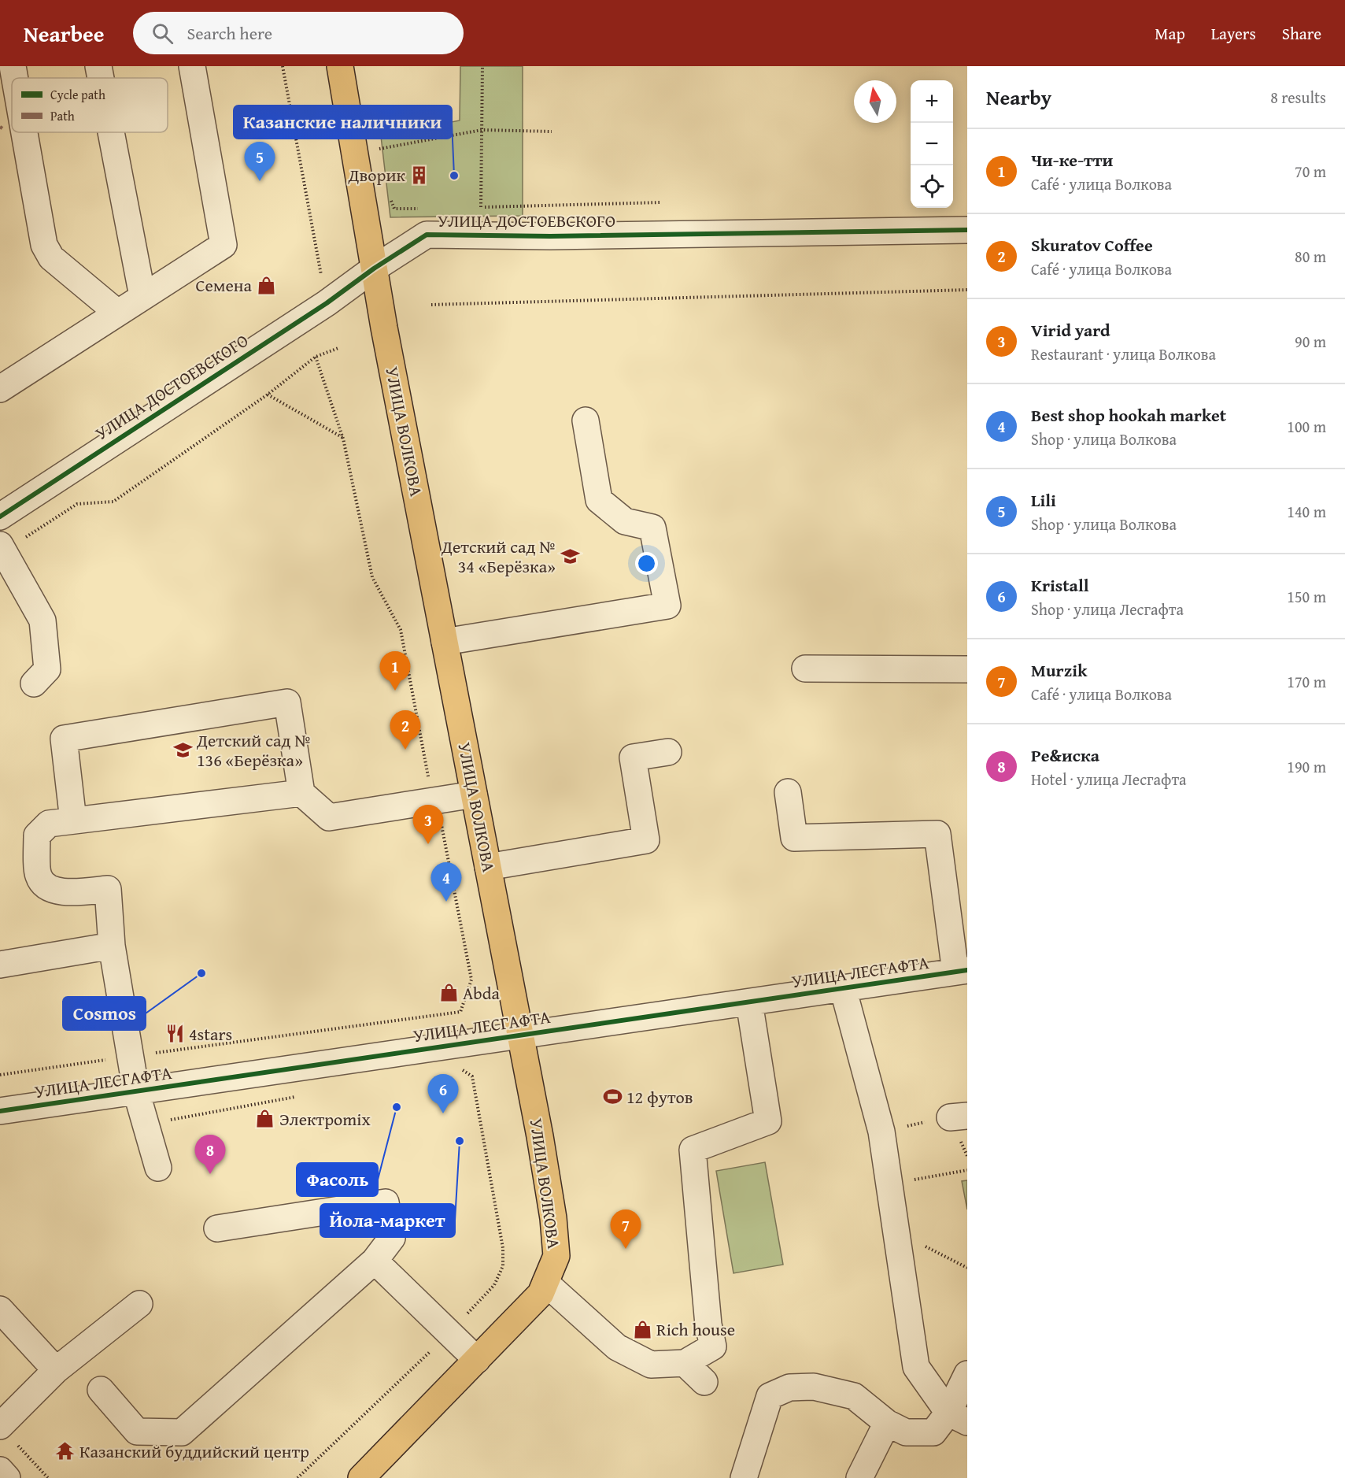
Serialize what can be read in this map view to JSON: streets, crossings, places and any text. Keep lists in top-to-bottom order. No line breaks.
{"streets":{"main road":["УЛИЦА ВОЛКОВА"],"street":["УЛИЦА ДОСТОЕВСКОГО","УЛИЦА ЛЕСГАФТА"]},"crossings":[["УЛИЦА ДОСТОЕВСКОГО","УЛИЦА ВОЛКОВА"],["УЛИЦА ВОЛКОВА","УЛИЦА ЛЕСГАФТА"]],"places":{"building":["Дворик"],"other":["Казанские наличники","Cosmos","Фасоль","Йола-маркет"],"shop":["Семена","Abda","Электроmix","Rich house"],"school or university":["Детский сад № 34 «Берёзка»","Детский сад № 136 «Берёзка»"],"restaurant":["4stars"],"sports":["12 футов"],"temple":["Казанский буддийский центр"]},"legend":["Cycle path","Path"],"north":"top","page":{"header":"Nearbee","search":"Search here","nav":["Map","Layers","Share"],"heading":["Nearby","8 results"],"map_buttons":["+","−"],"list":[{"mark":"1","name":"Чи-ке-тти","note":"Café · улица Волкова","value":"70 m"},{"mark":"2","name":"Skuratov Coffee","note":"Café · улица Волкова","value":"80 m"},{"mark":"3","name":"Virid yard","note":"Restaurant · улица Волкова","value":"90 m"},{"mark":"4","name":"Best shop hookah market","note":"Shop · улица Волкова","value":"100 m"},{"mark":"5","name":"Lili","note":"Shop · улица Волкова","value":"140 m"},{"mark":"6","name":"Kristall","note":"Shop · улица Лесгафта","value":"150 m"},{"mark":"7","name":"Murzik","note":"Café · улица Волкова","value":"170 m"},{"mark":"8","name":"Ре&иска","note":"Hotel · улица Лесгафта","value":"190 m"}],"pins":["5","1","2","3","4","6","8","7"]}}
